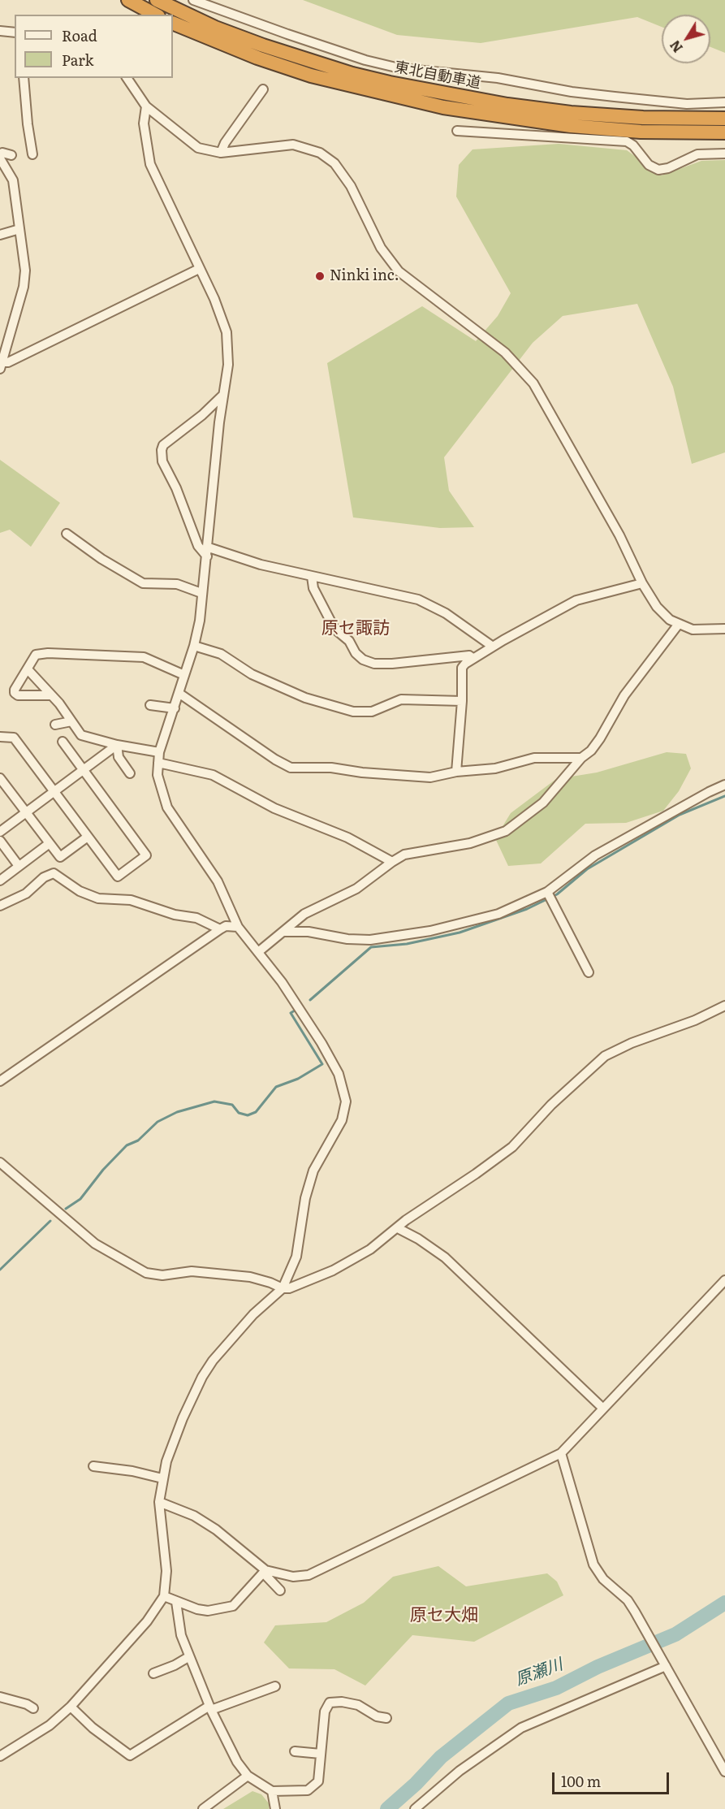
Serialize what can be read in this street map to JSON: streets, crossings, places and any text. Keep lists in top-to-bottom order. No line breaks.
{"streets":{"highway":["東北自動車道"]},"districts":["原セ諏訪","原セ大畑"],"water":["原瀬川"],"places":["Ninki inc."],"legend":["Road","Park"],"scale_bar":"100 m","north":"bottom left"}
